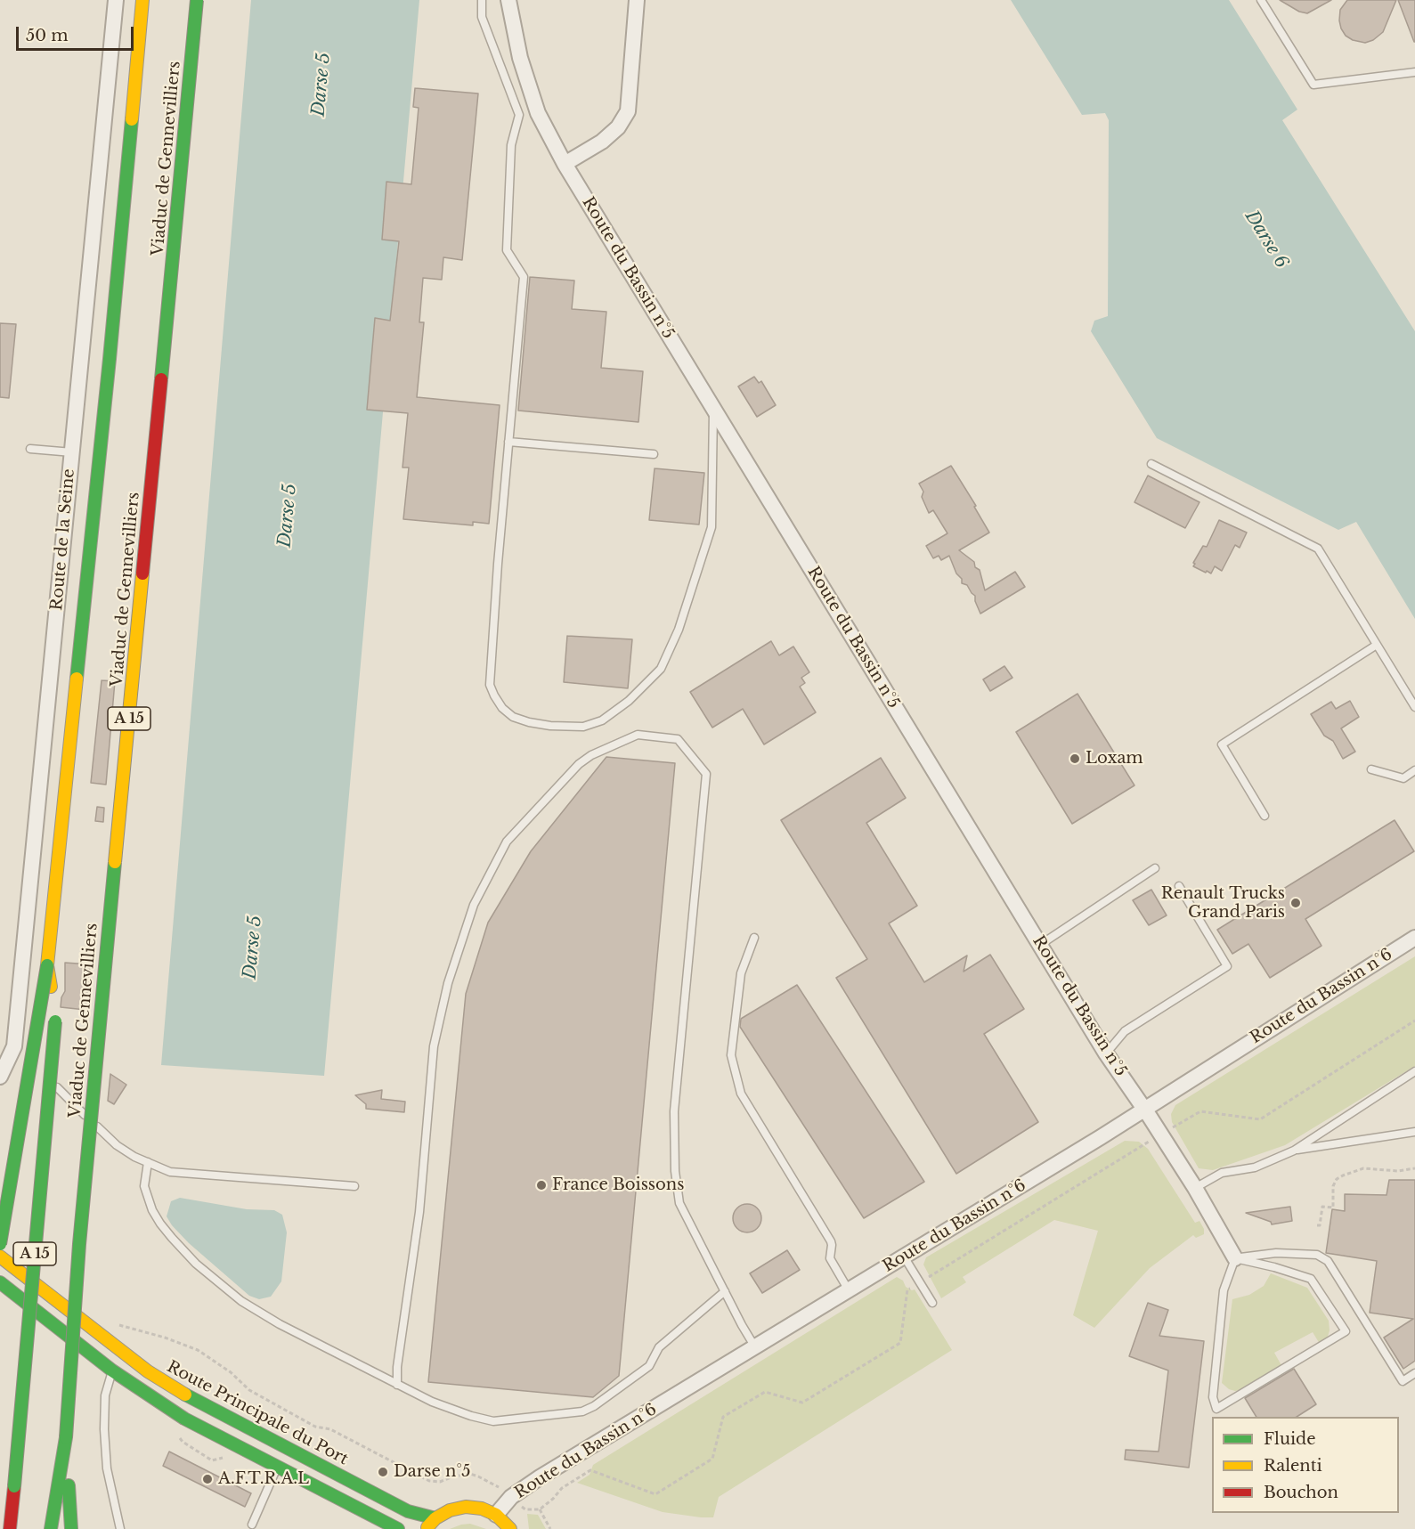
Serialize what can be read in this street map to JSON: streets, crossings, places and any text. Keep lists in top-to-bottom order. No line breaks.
{"streets":{"main road":["Viaduc de Gennevilliers","A 15","Route Principale du Port"],"street":["Route du Bassin n°5","Route de la Seine","Route du Bassin n°6"]},"crossings":[["Viaduc de Gennevilliers","A 15"],["Route du Bassin n°5","Route du Bassin n°6"]],"water":["Darse 5","Darse 6"],"places":["Loxam","Renault Trucks Grand Paris","France Boissons","Darse n°5","A.F.T.R.A.L"],"legend":["Fluide","Ralenti","Bouchon"],"scale_bar":"50 m"}
